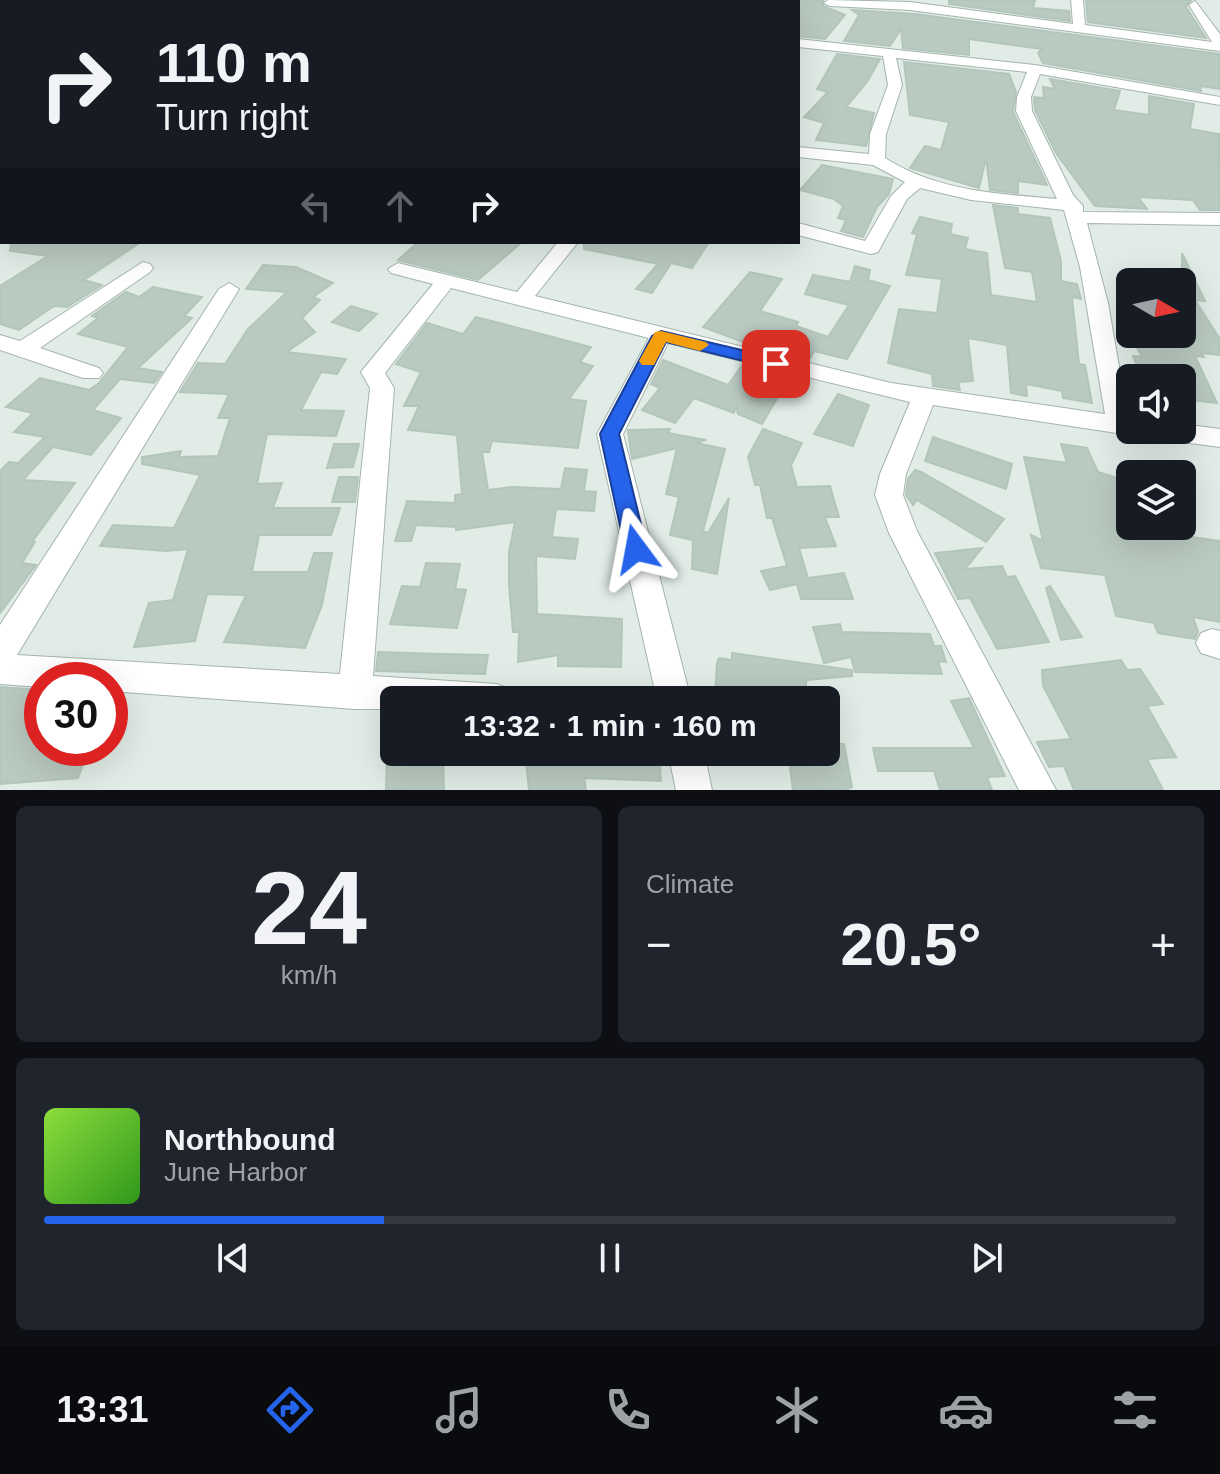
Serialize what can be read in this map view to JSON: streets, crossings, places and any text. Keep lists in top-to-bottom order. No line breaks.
{"north":"right","page":{"turn":["110 m","Turn right"],"limit":"30","trip":"13:32 · 1 min · 160 m","tile":[["24","km/h"],"Climate"],"heat":["−","20.5°","+"],"song":["Northbound","June Harbor"],"tabs":"13:31"}}
